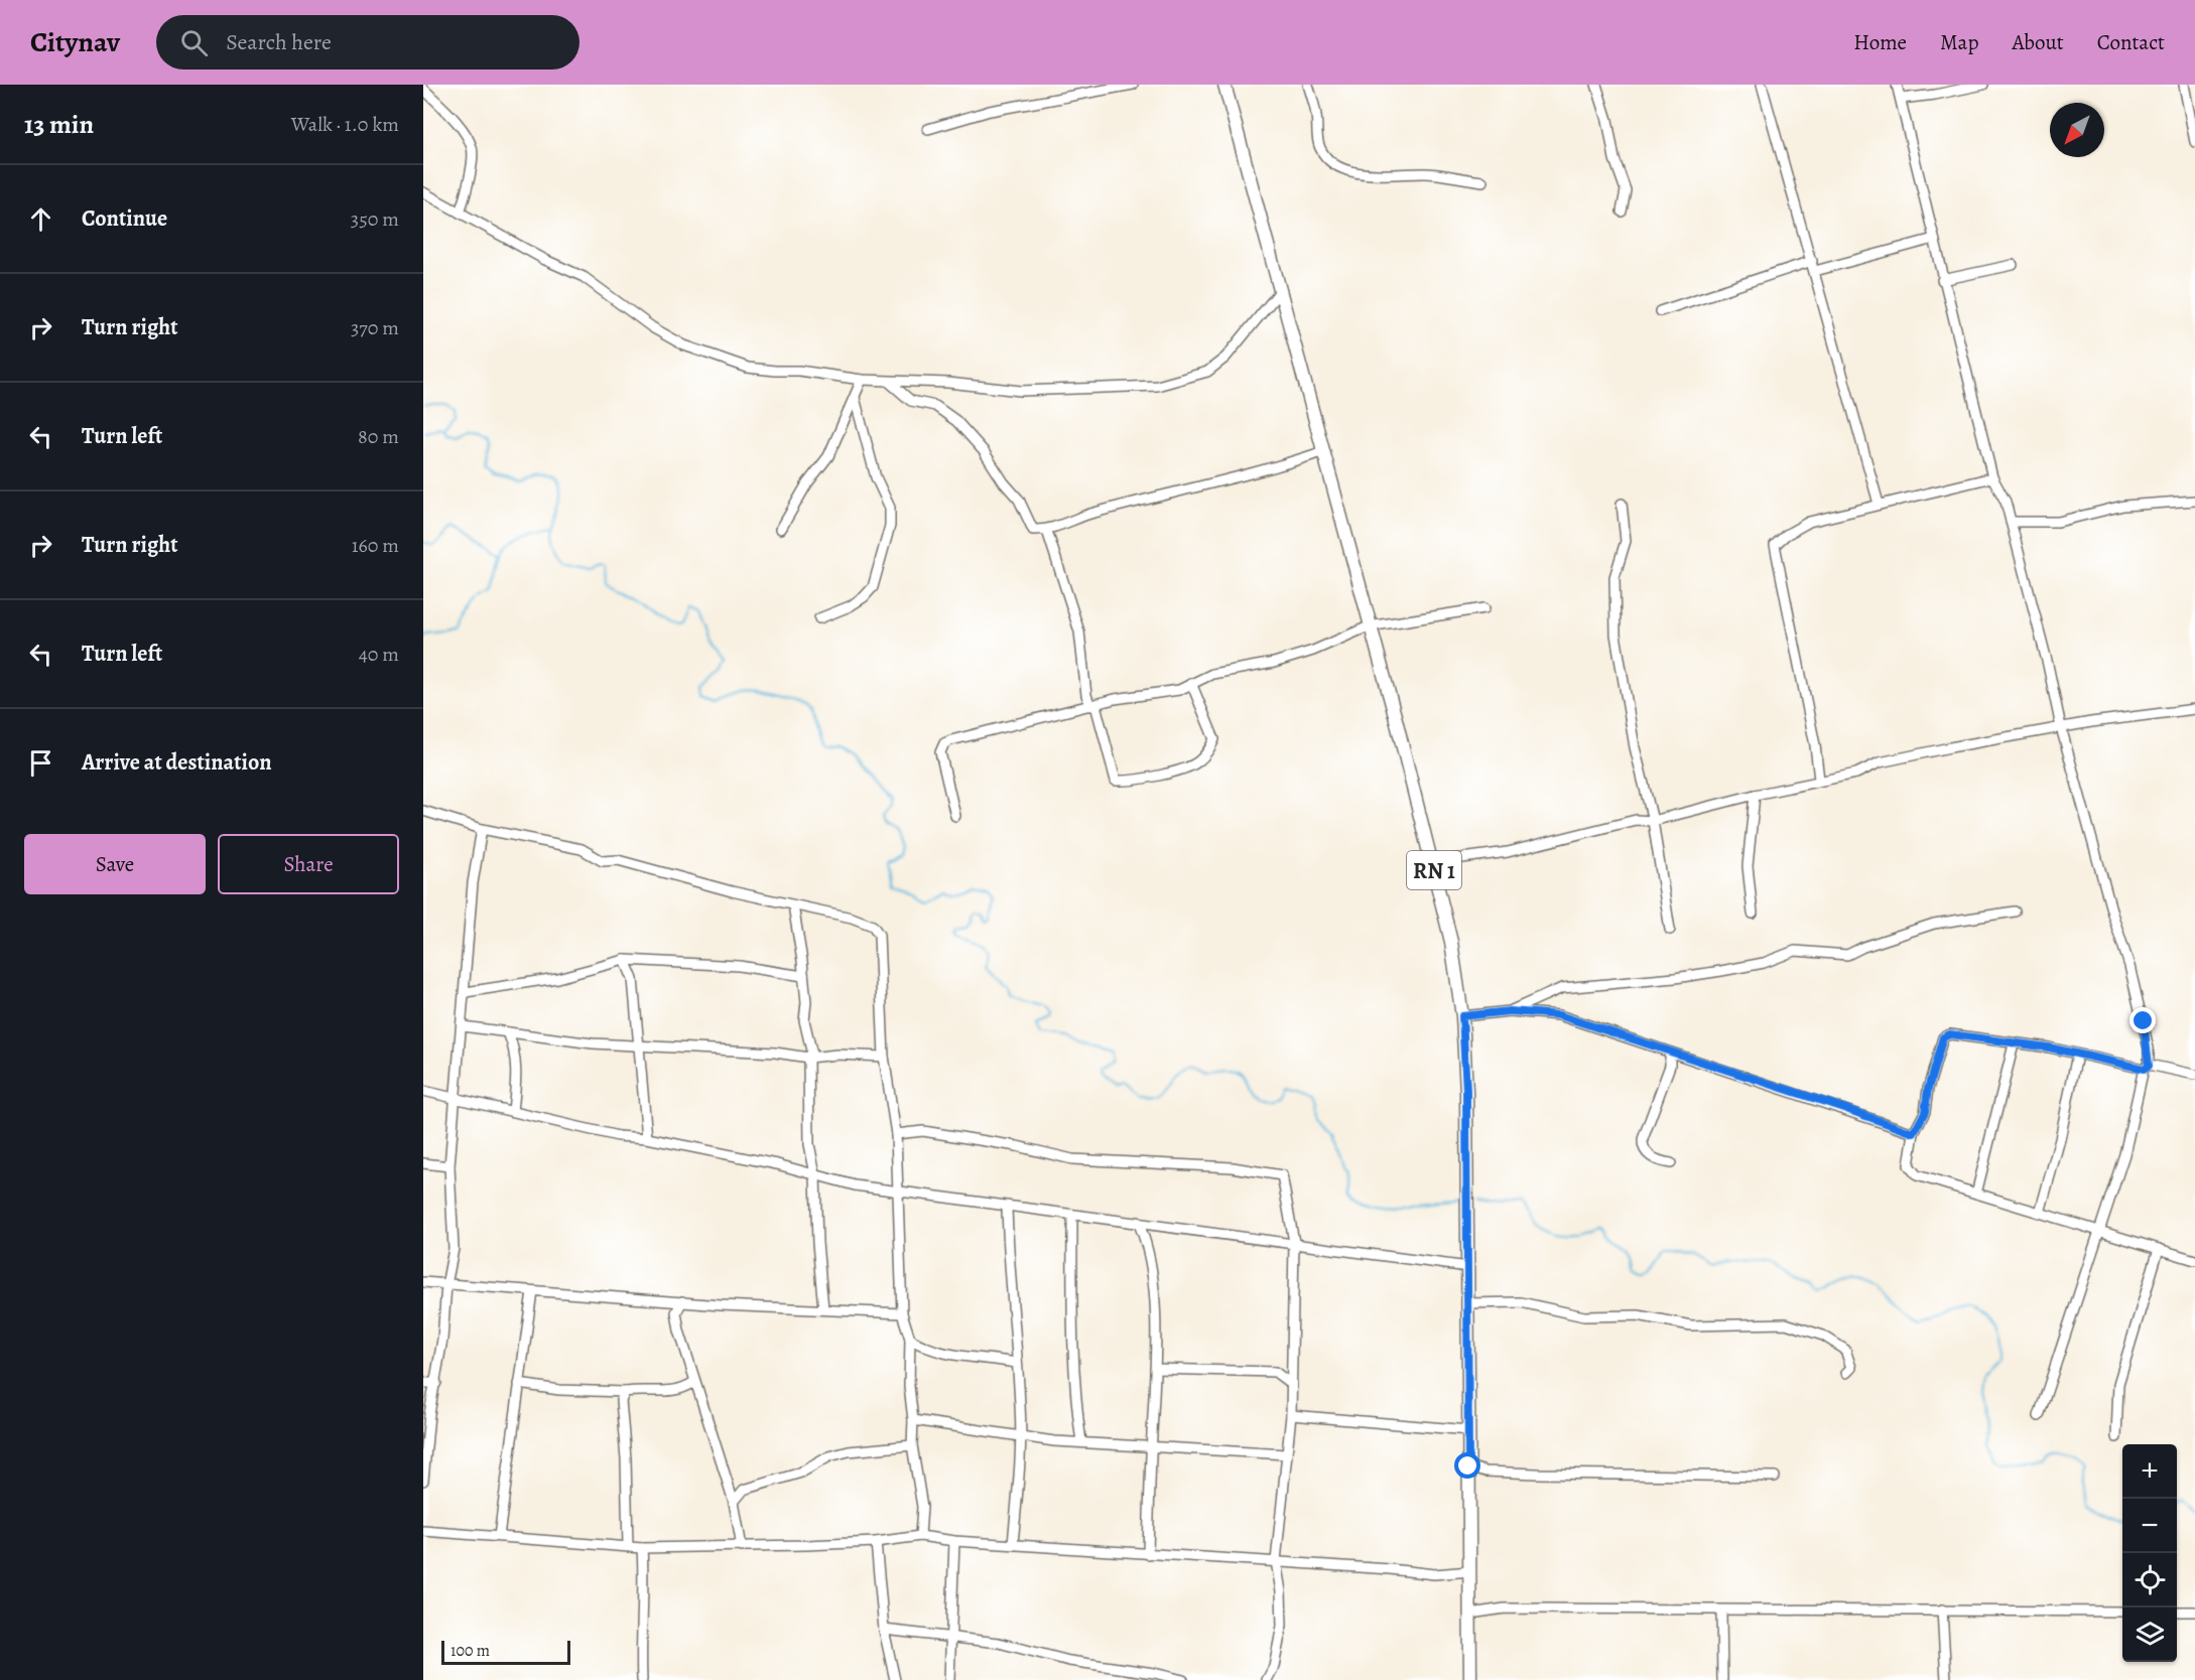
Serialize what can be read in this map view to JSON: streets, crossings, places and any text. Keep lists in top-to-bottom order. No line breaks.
{"streets":{"main road":["RN 1"]},"scale_bar":"100 m","north":"bottom left","page":{"header":"Citynav","search":"Search here","nav":["Home","Map","About","Contact"],"heading":["13 min","Walk · 1.0 km"],"list":[["Continue","350 m"],["Turn right","370 m"],["Turn left","80 m"],["Turn right","160 m"],["Turn left","40 m"],"Arrive at destination"],"buttons":["Save","Share"],"map_buttons":["+","−"],"scale":"100 m"}}
